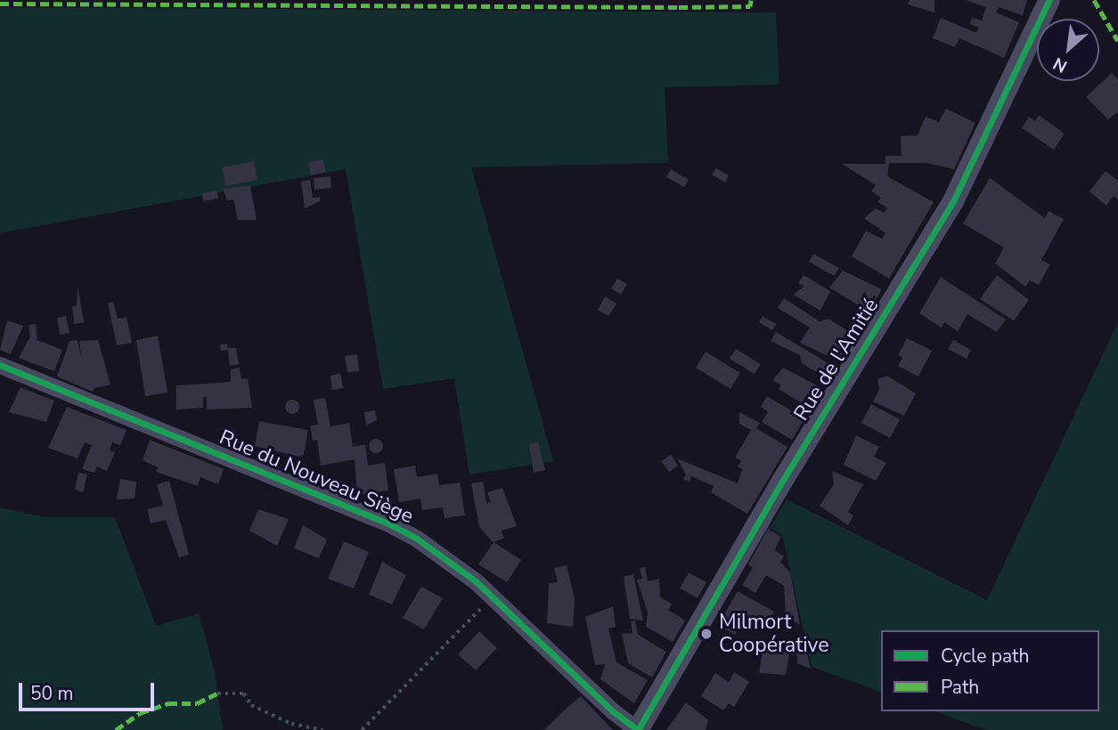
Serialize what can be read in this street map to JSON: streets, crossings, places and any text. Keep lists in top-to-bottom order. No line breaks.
{"streets":{"street":["Rue de l'Amitié","Rue du Nouveau Siège"]},"crossings":[["Rue de l'Amitié","Rue du Nouveau Siège"]],"places":["Milmort Coopérative"],"legend":["Cycle path","Path"],"scale_bar":"50 m","north":"bottom left"}
